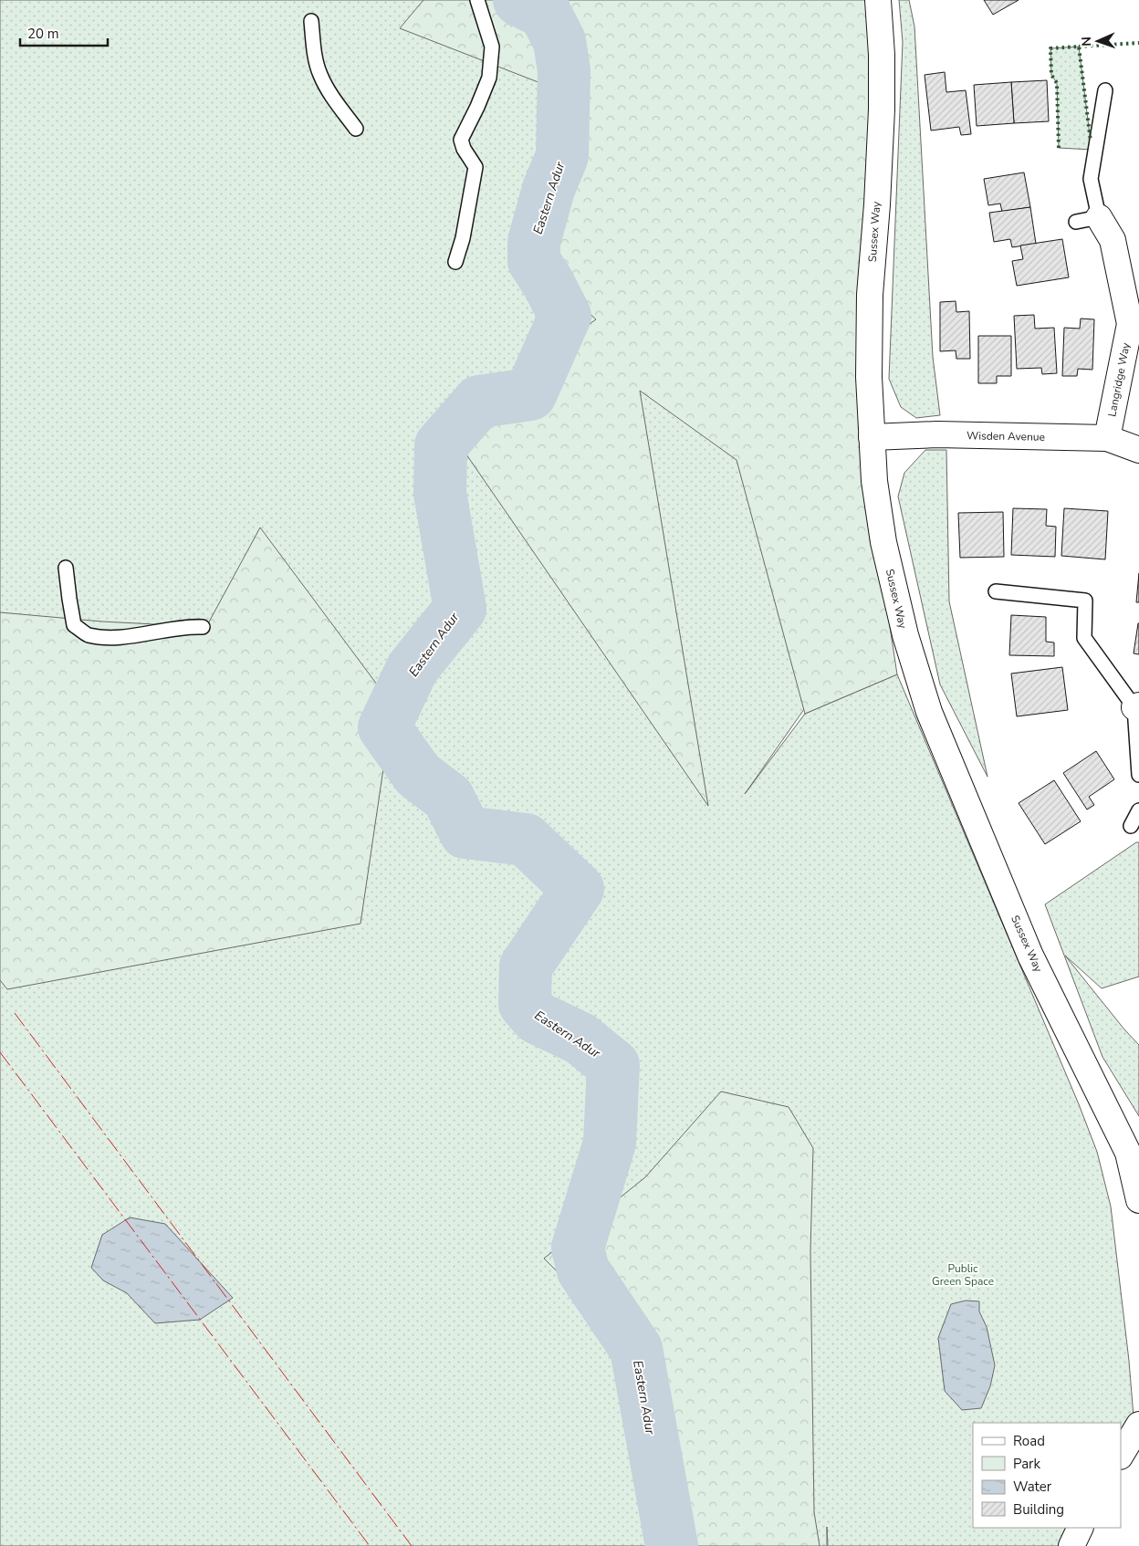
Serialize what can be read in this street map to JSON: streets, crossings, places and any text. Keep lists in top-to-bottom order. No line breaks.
{"streets":{"main road":["Sussex Way","Langridge Way","Wisden Avenue"]},"crossings":[["Sussex Way","Wisden Avenue"],["Langridge Way","Wisden Avenue"]],"water":["Eastern Adur"],"parks":["Public Green Space"],"legend":["Road","Park","Water","Building"],"scale_bar":"20 m","north":"left"}
